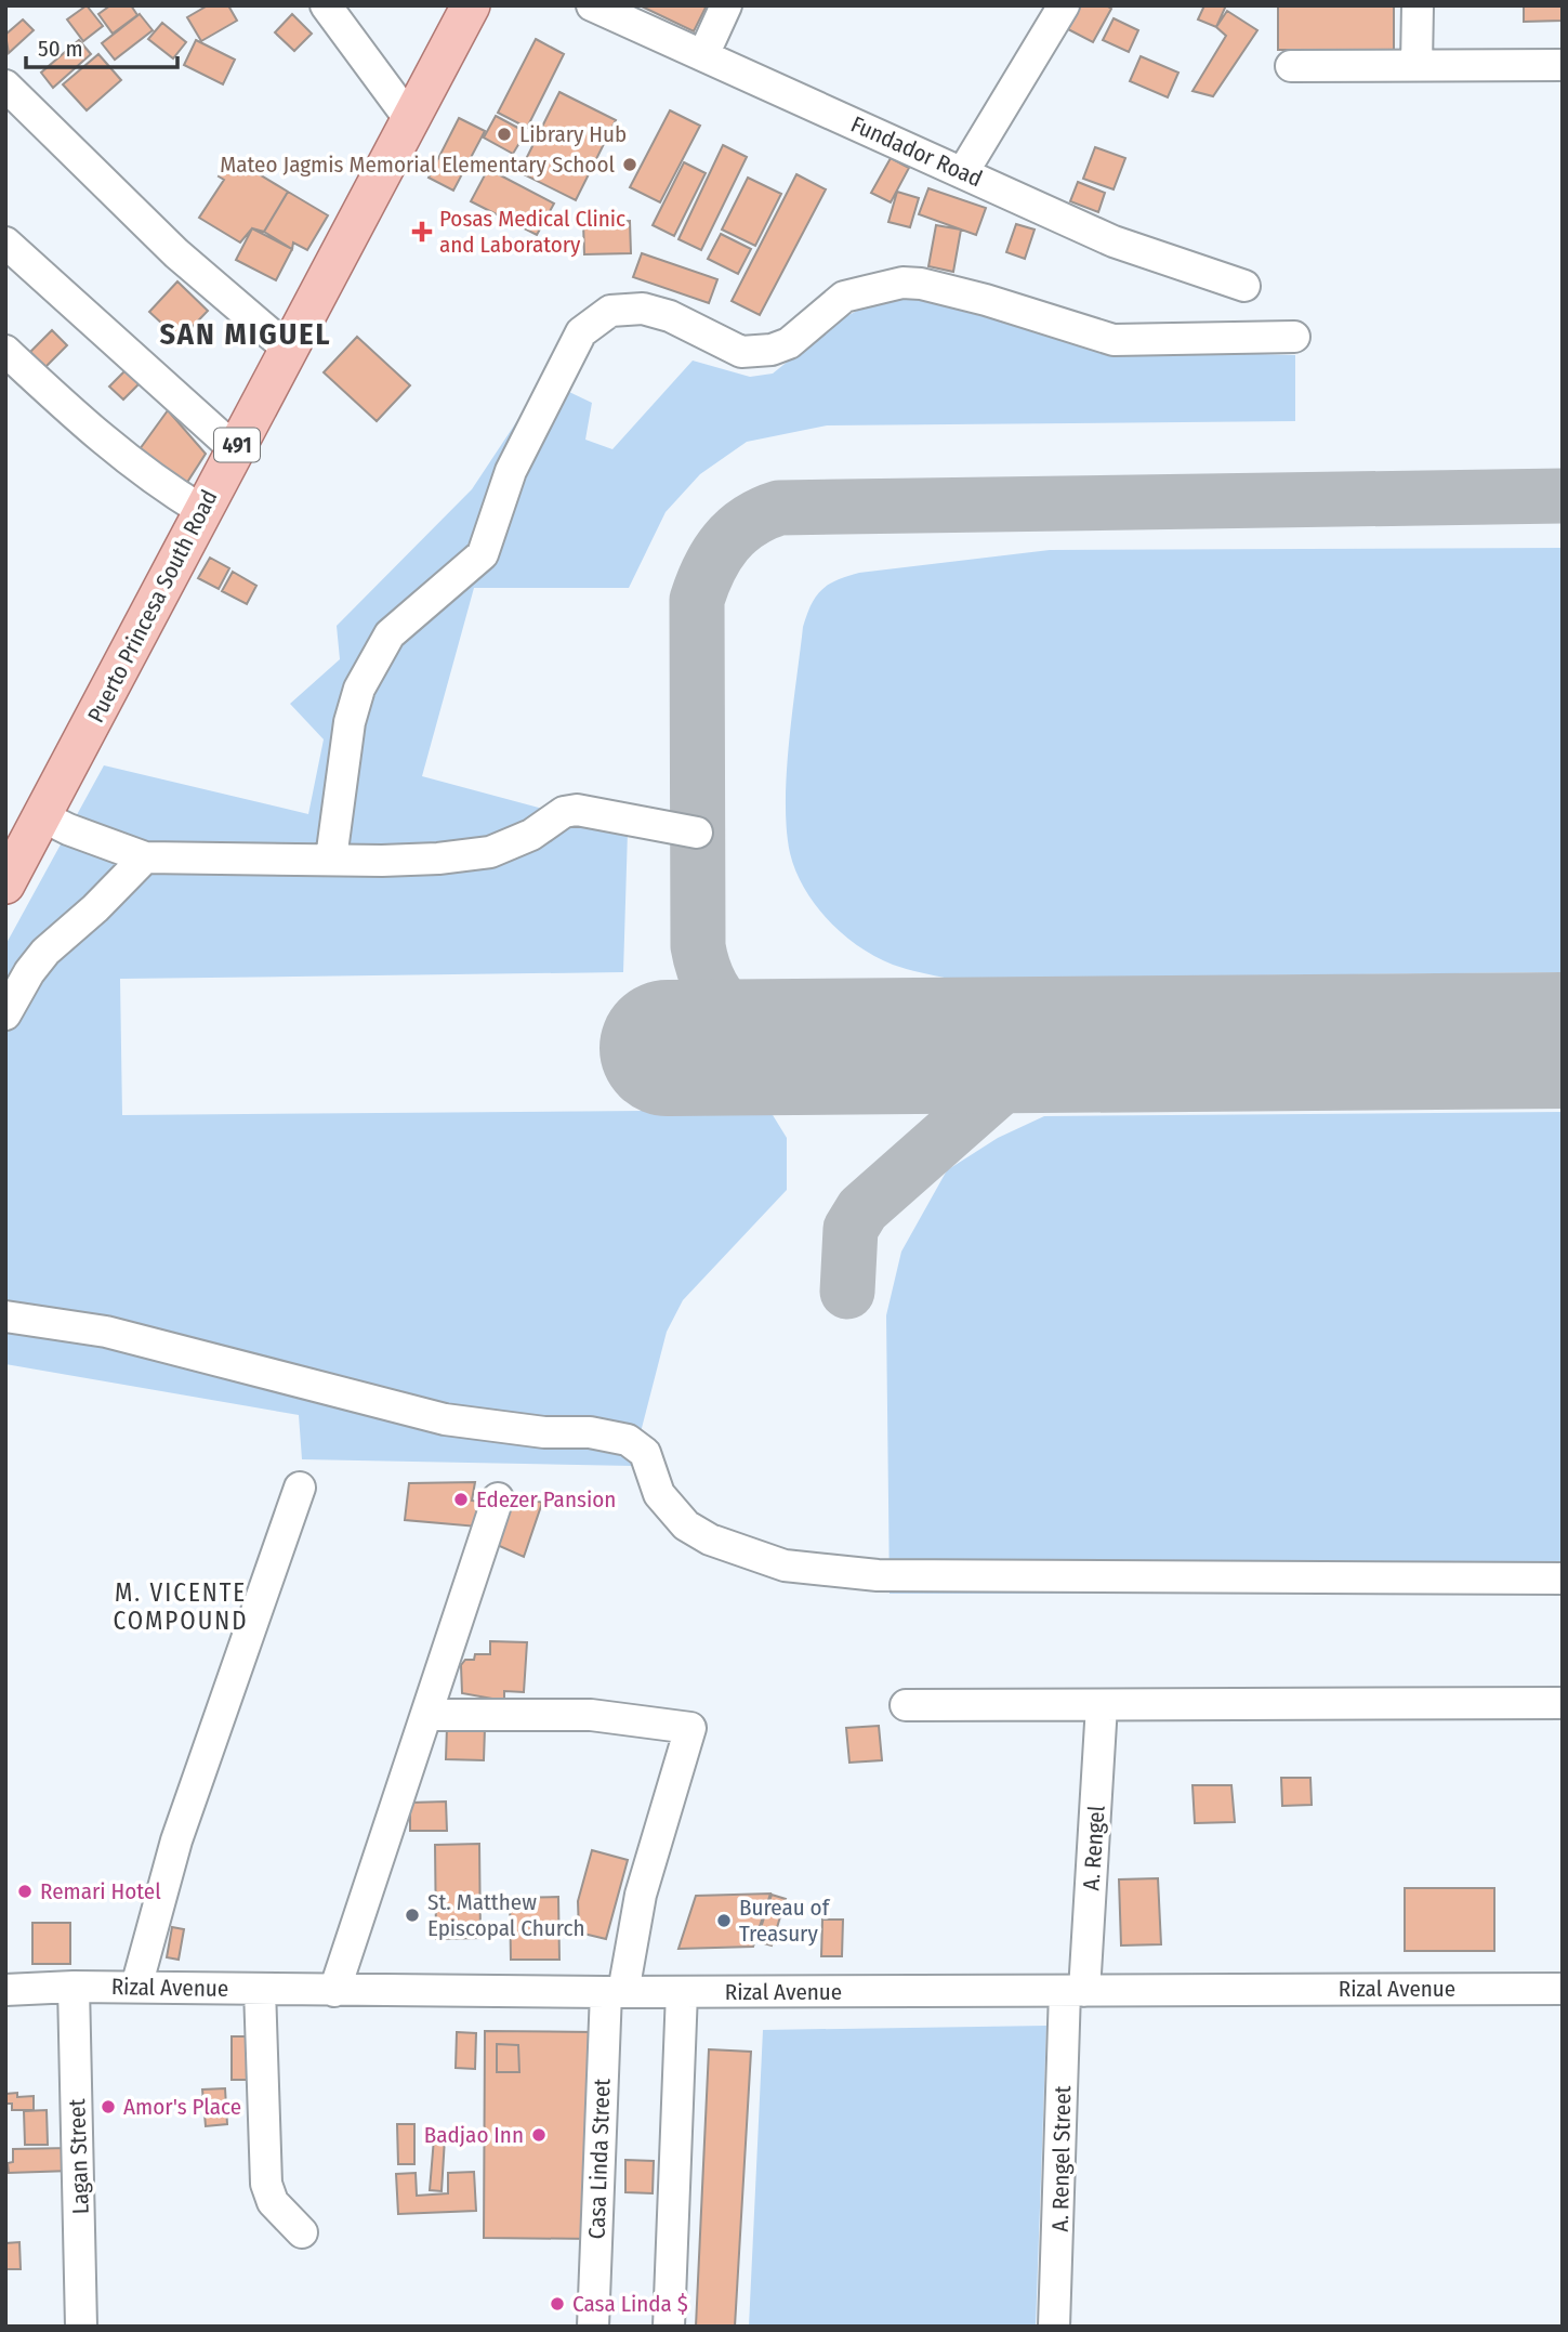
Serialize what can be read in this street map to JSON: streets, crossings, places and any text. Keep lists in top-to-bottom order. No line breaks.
{"streets":{"main road":["491","Puerto Princesa South Road"],"street":["Fundador Road","A. Rengel","Rizal Avenue","Lagan Street","Casa Linda Street","A. Rengel Street"]},"crossings":[["A. Rengel","Rizal Avenue"],["A. Rengel","A. Rengel Street"],["Rizal Avenue","Lagan Street"],["Rizal Avenue","Casa Linda Street"],["Rizal Avenue","A. Rengel Street"]],"districts":["SAN MIGUEL","M. VICENTE COMPOUND"],"places":{"other":["Library Hub","Mateo Jagmis Memorial Elementary School","Edezer Pansion","Remari Hotel","St. Matthew Episcopal Church","Bureau of Treasury","Amor's Place","Badjao Inn","Casa Linda $"],"health":["Posas Medical Clinic and Laboratory"]},"scale_bar":"50 m"}
